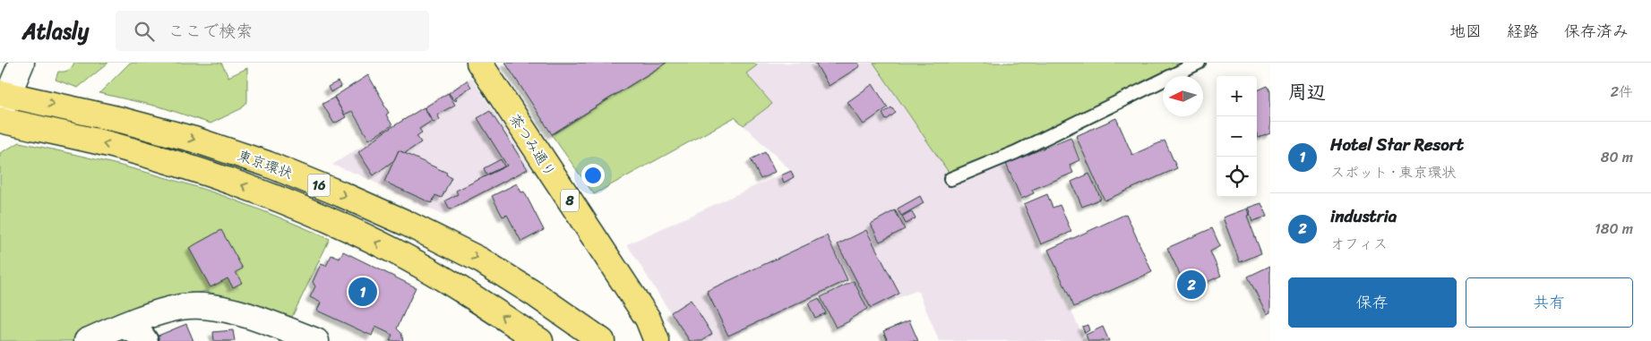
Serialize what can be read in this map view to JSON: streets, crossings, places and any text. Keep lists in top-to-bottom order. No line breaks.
{"streets":{"main road":["茶つみ通り","東京環状","16","8"]},"north":"left","page":{"header":"Atlasly","search":"ここで検索","nav":["地図","経路","保存済み"],"heading":["周辺","2件"],"map_buttons":["+","−"],"list":[{"mark":"1","name":"Hotel Star Resort","note":"スポット · 東京環状","value":"80 m"},{"mark":"2","name":"industria","note":"オフィス","value":"180 m"}],"buttons":["保存","共有"],"pins":["2","1"]}}
